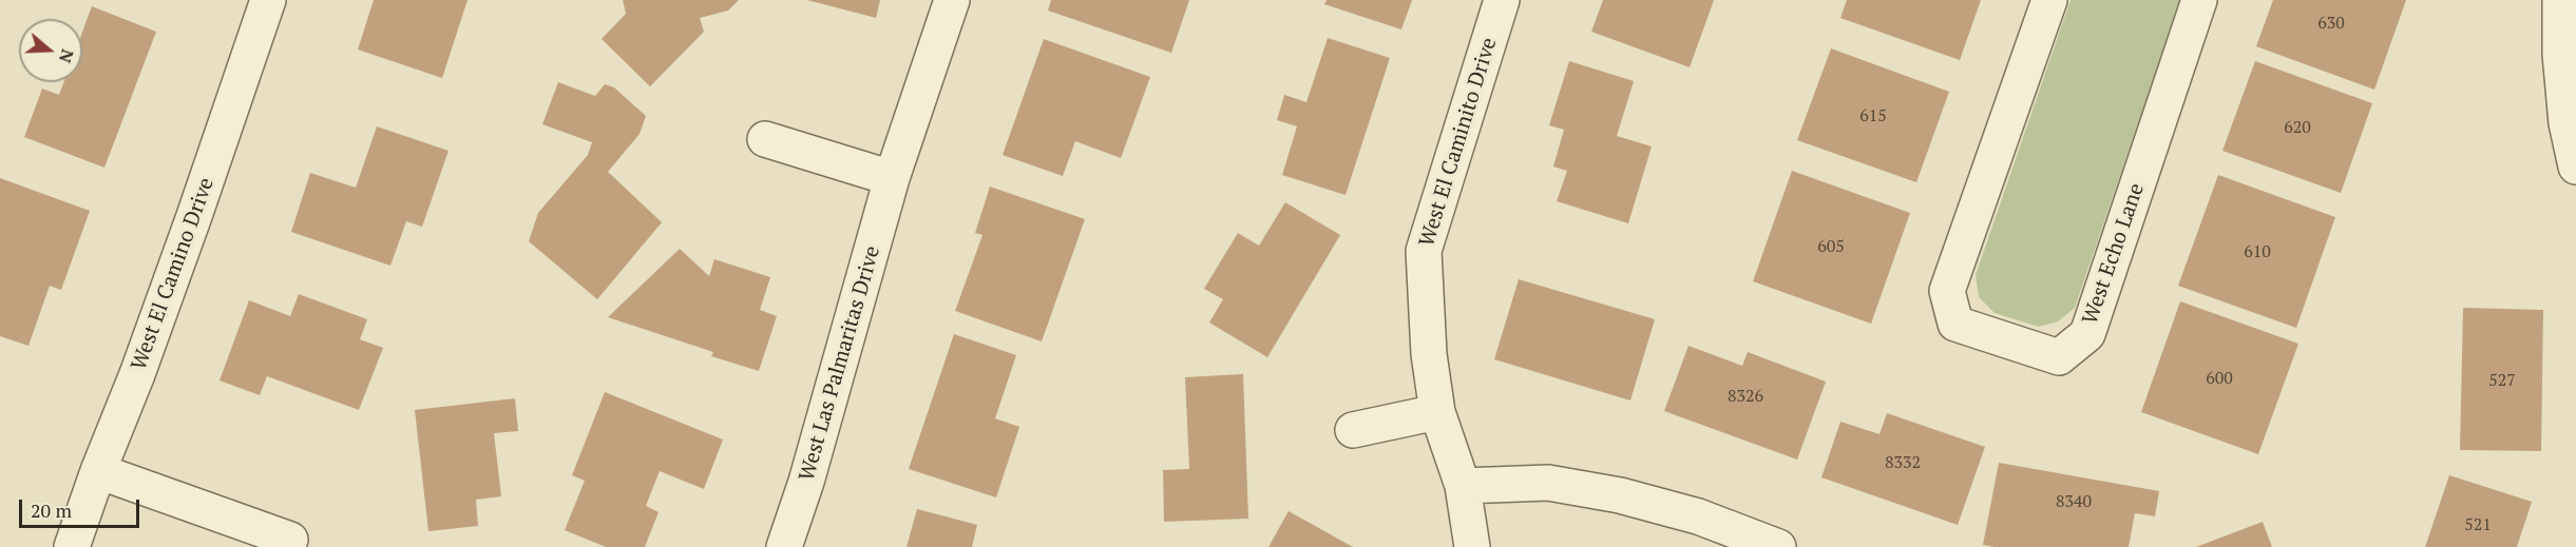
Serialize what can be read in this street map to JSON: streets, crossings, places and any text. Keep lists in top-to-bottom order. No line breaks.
{"streets":{"street":["West El Caminito Drive","West Echo Lane","West El Camino Drive","West Las Palmaritas Drive"]},"house_numbers":["630","615","620","605","610","600","527","8326","8332","8340","521"],"scale_bar":"20 m","north":"right"}
